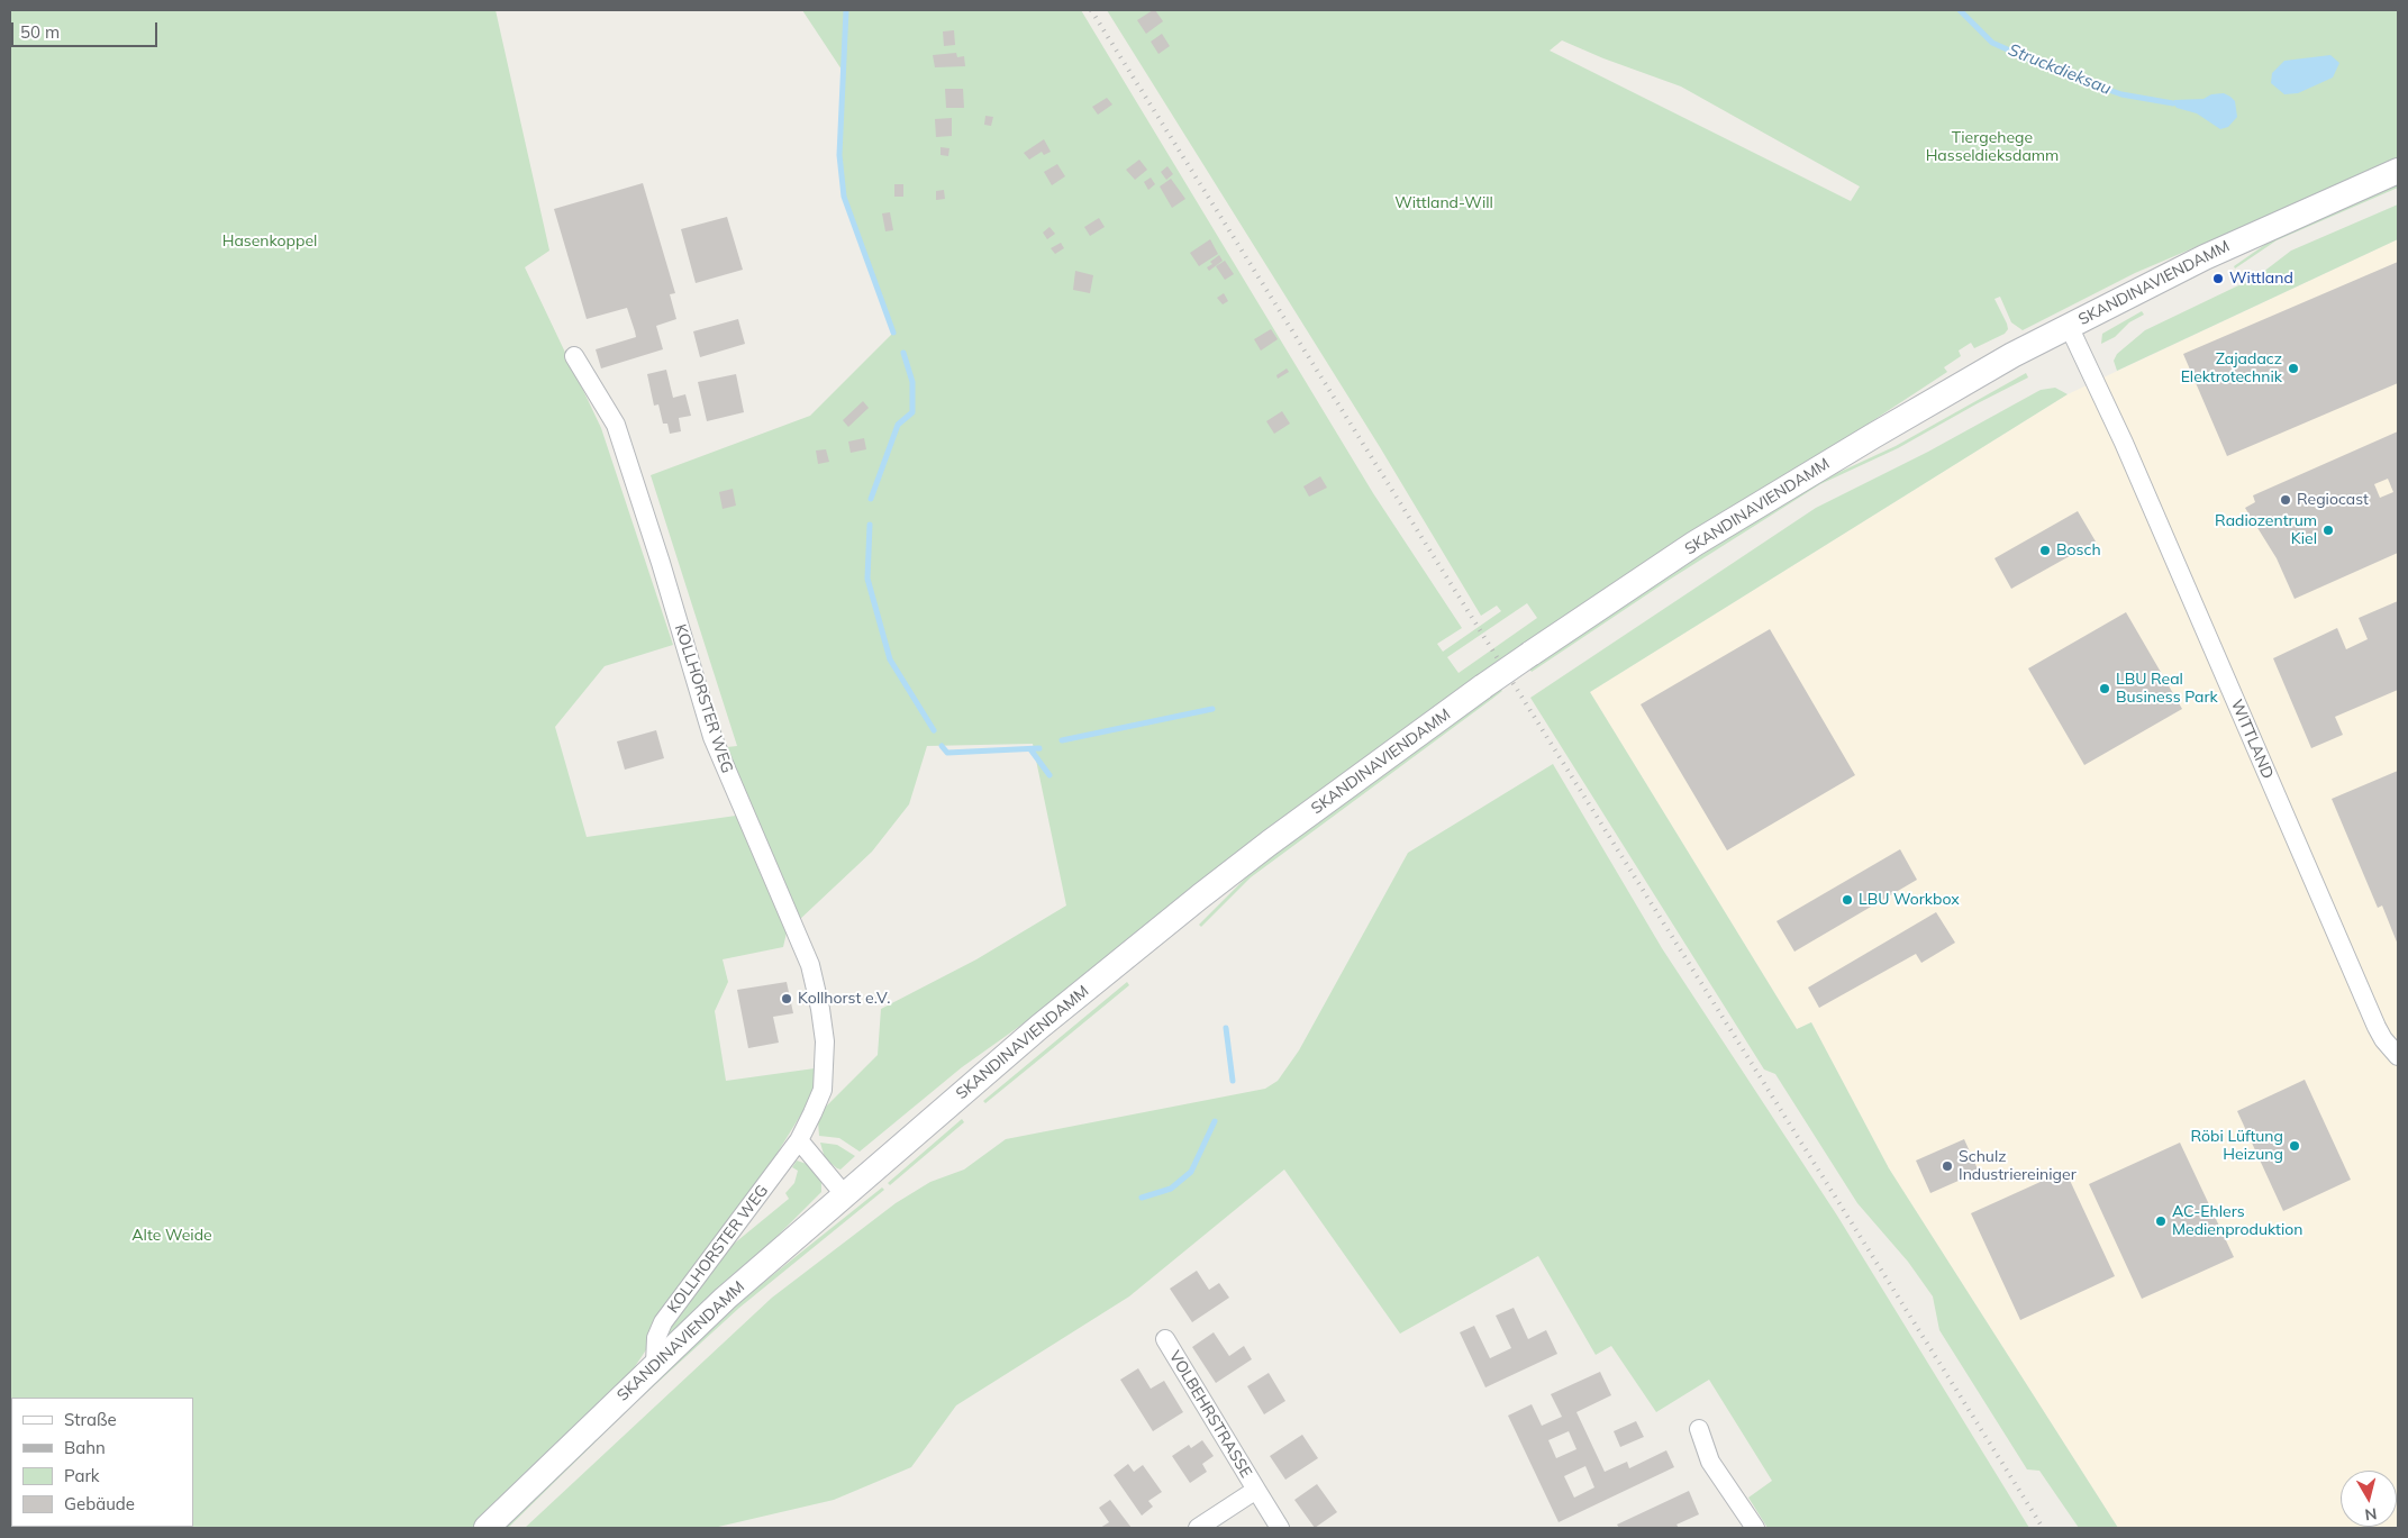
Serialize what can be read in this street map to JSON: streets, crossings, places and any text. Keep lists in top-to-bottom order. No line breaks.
{"streets":{"main road":["SKANDINAVIENDAMM"],"street":["KOLLHORSTER WEG","WITTLAND","VOLBEHRSTRASSE"]},"crossings":[["SKANDINAVIENDAMM","KOLLHORSTER WEG"],["SKANDINAVIENDAMM","WITTLAND"]],"water":["Struckdieksau"],"parks":["Tiergehege Hasseldieksdamm","Wittland-Will","Hasenkoppel","Alte Weide"],"places":["Wittland","Zajadacz Elektrotechnik","Regiocast","Radiozentrum Kiel","Bosch","LBU Real Business Park","LBU Workbox","Kollhorst e.V.","Röbi Lüftung Heizung","Schulz Industriereiniger","AC-Ehlers Medienproduktion"],"legend":["Straße","Bahn","Park","Gebäude"],"scale_bar":"50 m","north":"bottom"}
